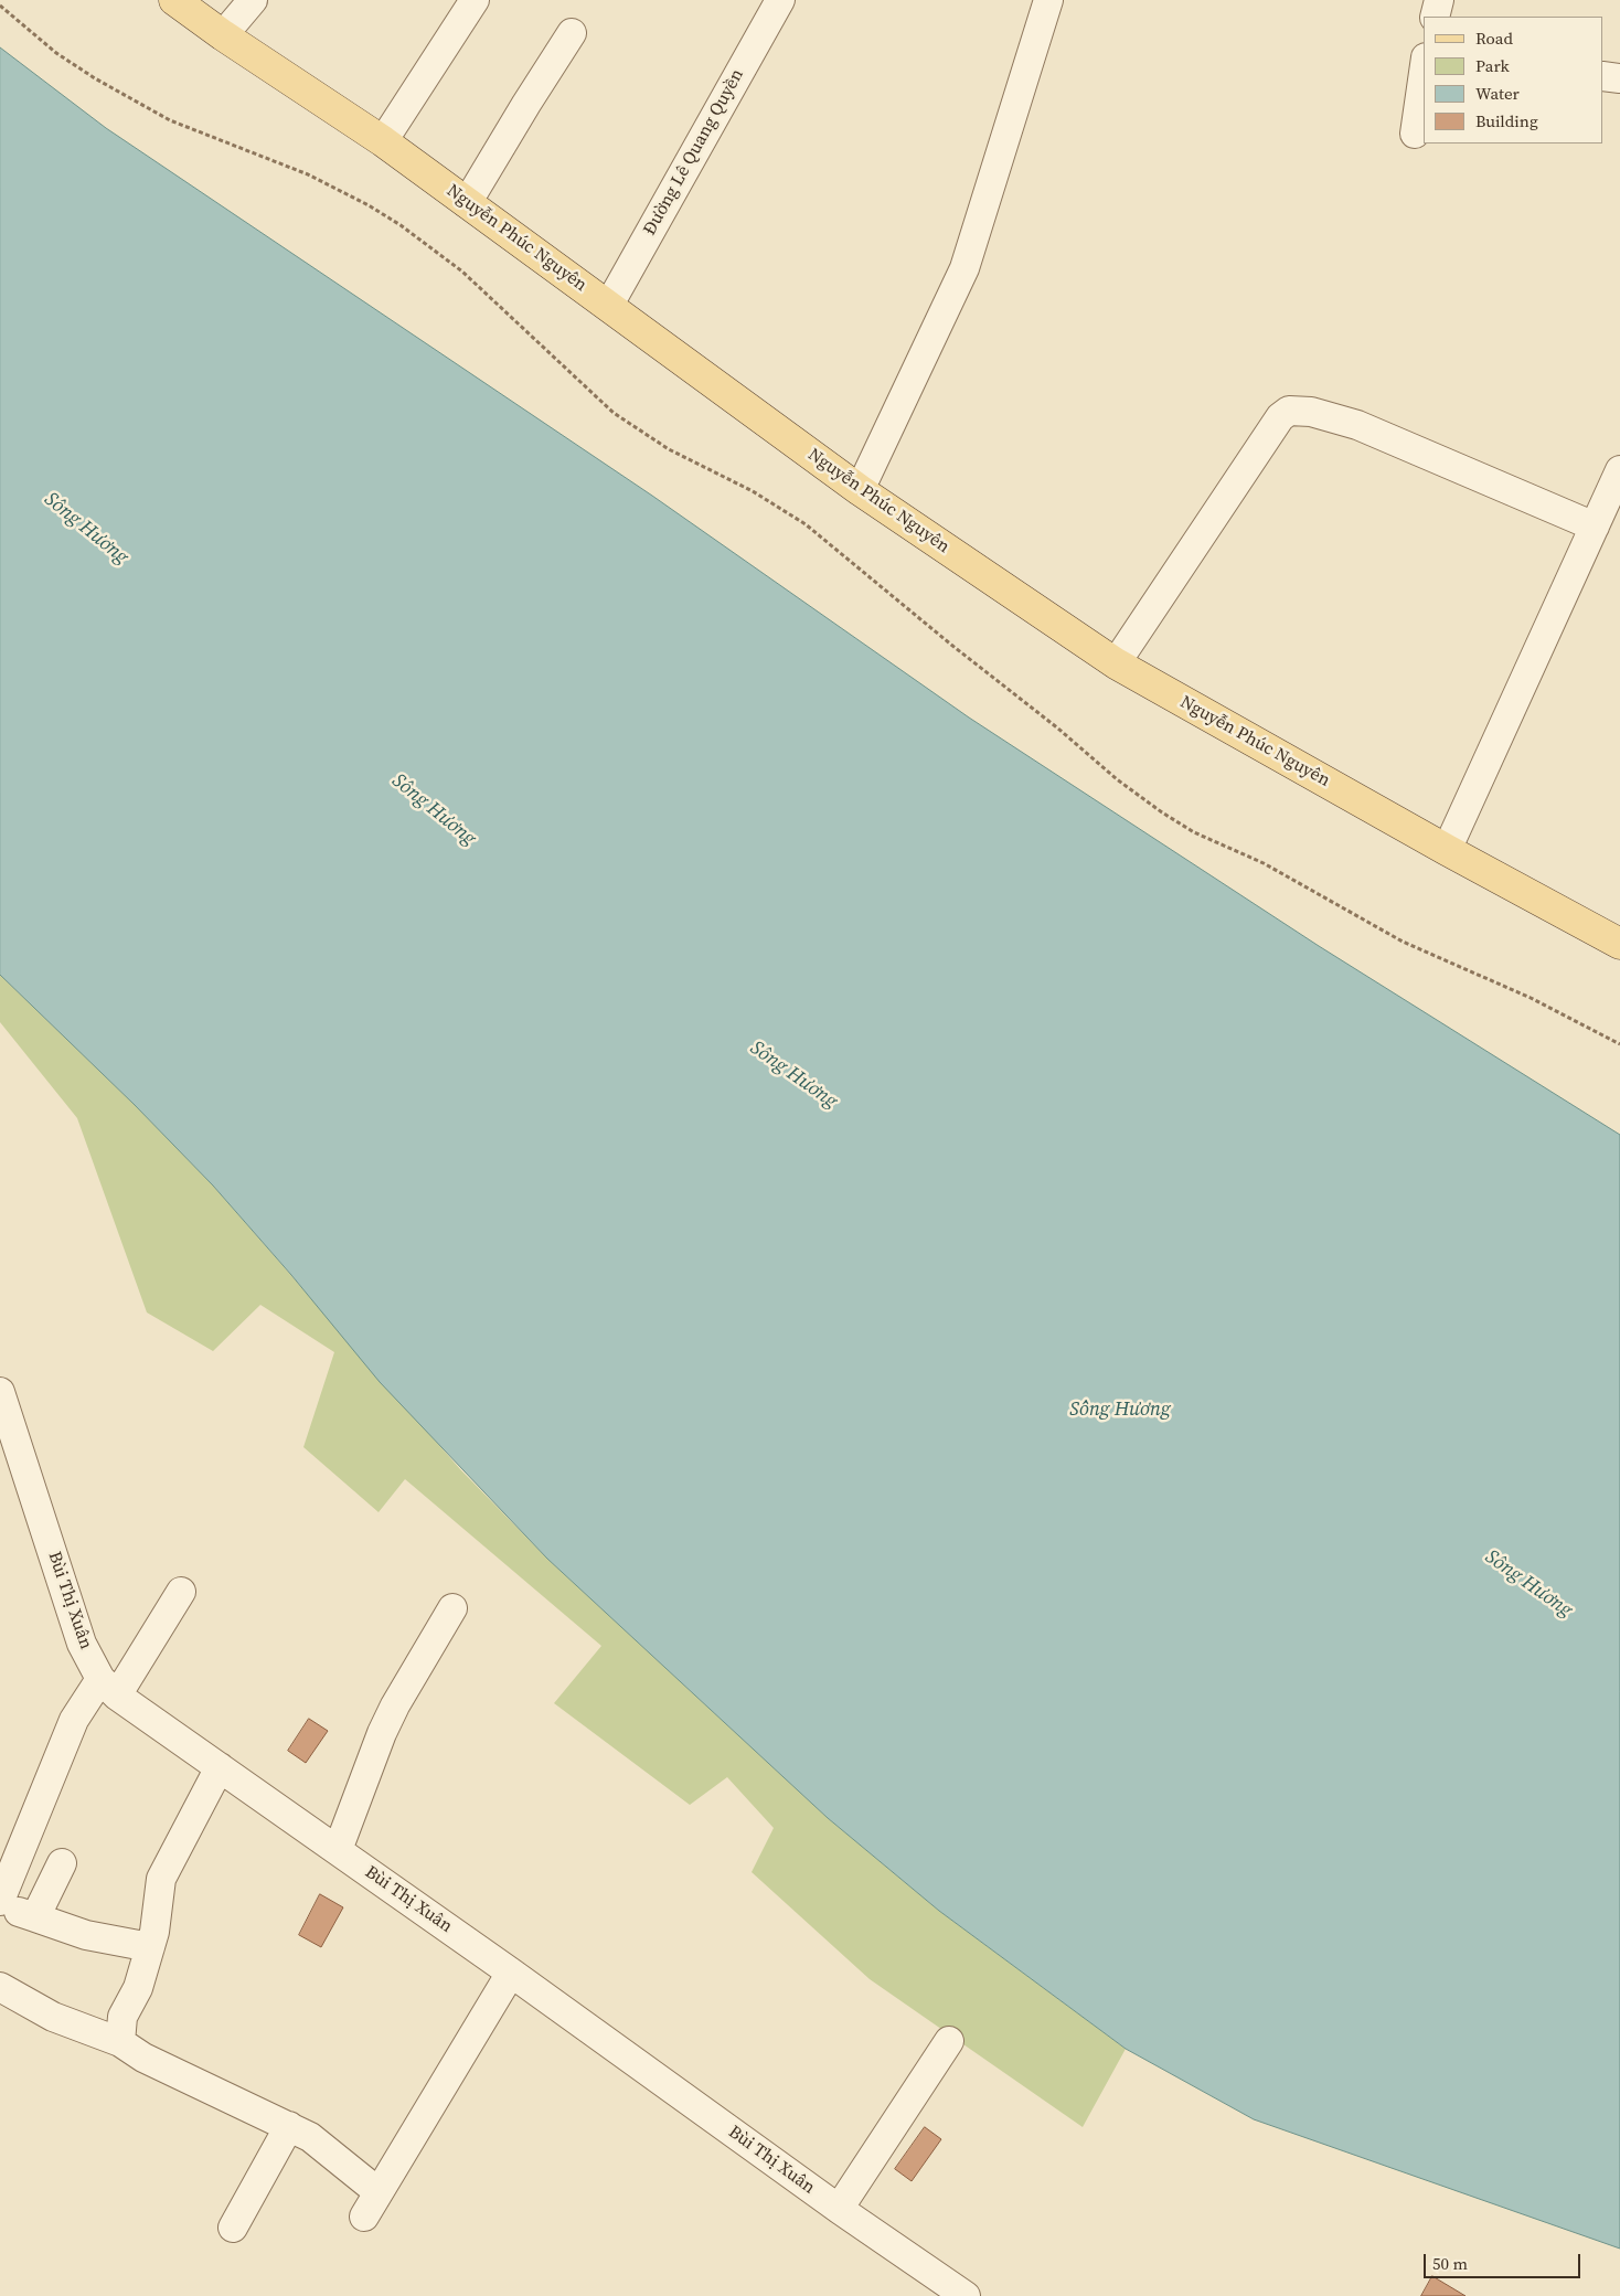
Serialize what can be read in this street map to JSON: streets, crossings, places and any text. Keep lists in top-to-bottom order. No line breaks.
{"streets":{"main road":["Nguyễn Phúc Nguyên"],"street":["Đường Lê Quang Quyền","Bùi Thị Xuân"]},"crossings":[["Đường Lê Quang Quyền","Nguyễn Phúc Nguyên"]],"water":["Sông Hương"],"legend":["Road","Park","Water","Building"],"scale_bar":"50 m"}
